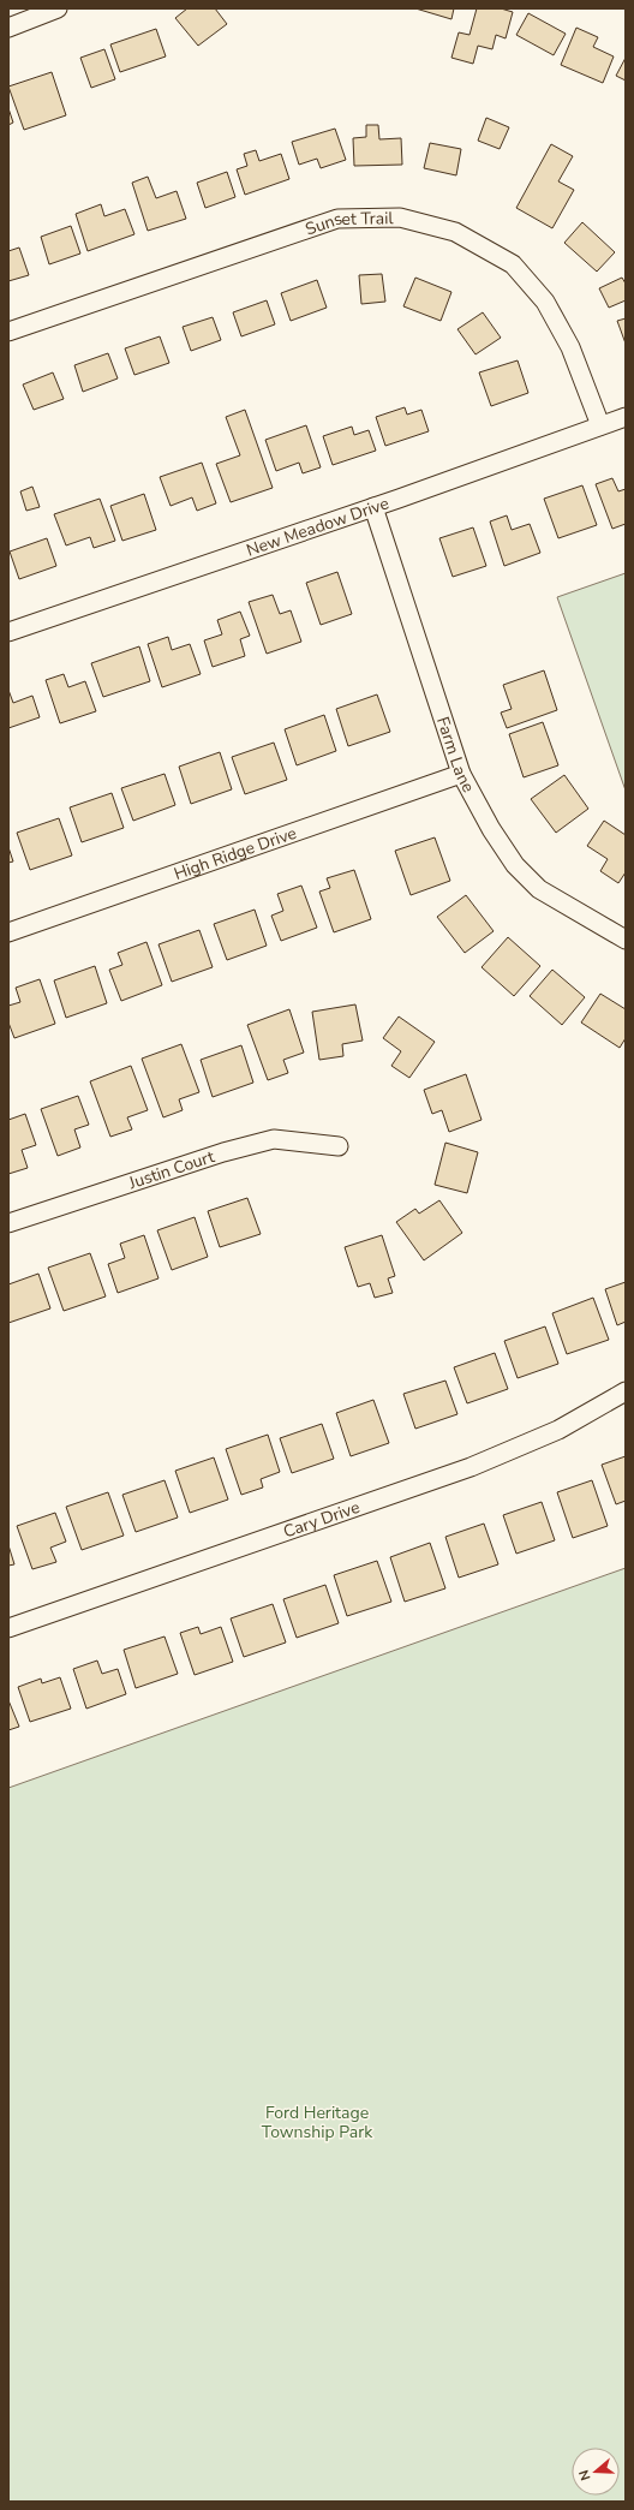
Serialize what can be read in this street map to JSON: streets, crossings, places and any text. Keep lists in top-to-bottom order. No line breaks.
{"streets":{"street":["Sunset Trail","New Meadow Drive","Farm Lane","High Ridge Drive","Justin Court","Cary Drive"]},"crossings":[["Sunset Trail","New Meadow Drive"],["New Meadow Drive","Farm Lane"],["Farm Lane","High Ridge Drive"]],"parks":["Ford Heritage Township Park"],"north":"left"}
